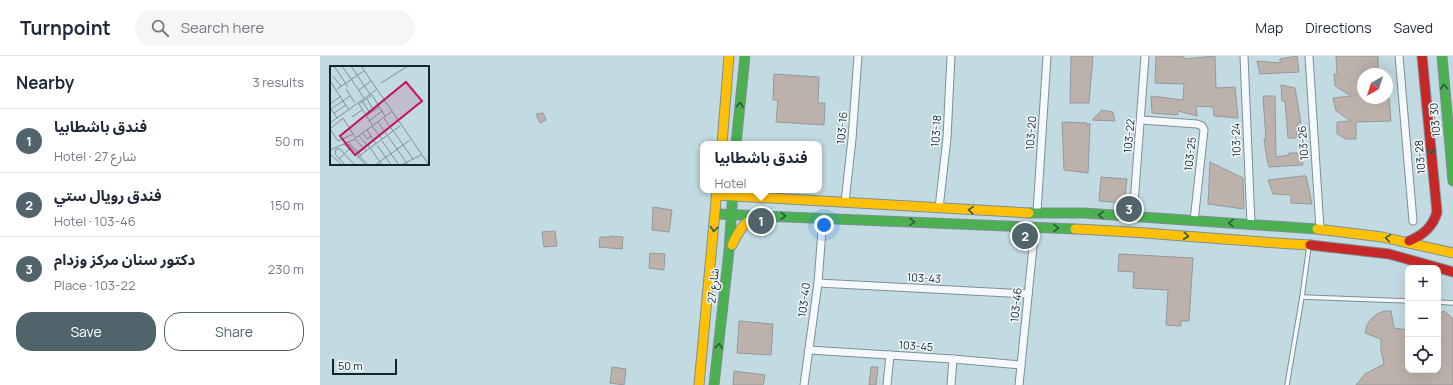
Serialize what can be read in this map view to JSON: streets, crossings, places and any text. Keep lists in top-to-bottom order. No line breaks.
{"streets":{"main road":["103-30","103-28","شارع 27"],"street":["103-16","103-18","103-20","103-22","103-24","103-26","103-25","103-43","103-40","103-46","103-45"]},"crossings":[["103-22","103-25"],["103-43","103-40"],["103-43","103-46"],["103-40","103-45"],["103-46","103-45"]],"one_way":["103-30"],"scale_bar":"50 m","north":"bottom left","page":{"header":"Turnpoint","search":"Search here","nav":["Map","Directions","Saved"],"heading":["Nearby","3 results"],"list":[{"mark":"1","name":"فندق باشطابيا","note":"Hotel · شارع 27","value":"50 m"},{"mark":"2","name":"فندق رويال ستي","note":"Hotel · 103-46","value":"150 m"},{"mark":"3","name":"دكتور سنان مركز وزدام","note":"Place · 103-22","value":"230 m"}],"popup":["فندق باشطابيا","Hotel"],"pins":["3","1","2"],"map_buttons":["+","−"],"buttons":["Save","Share"],"scale":"50 m"}}
